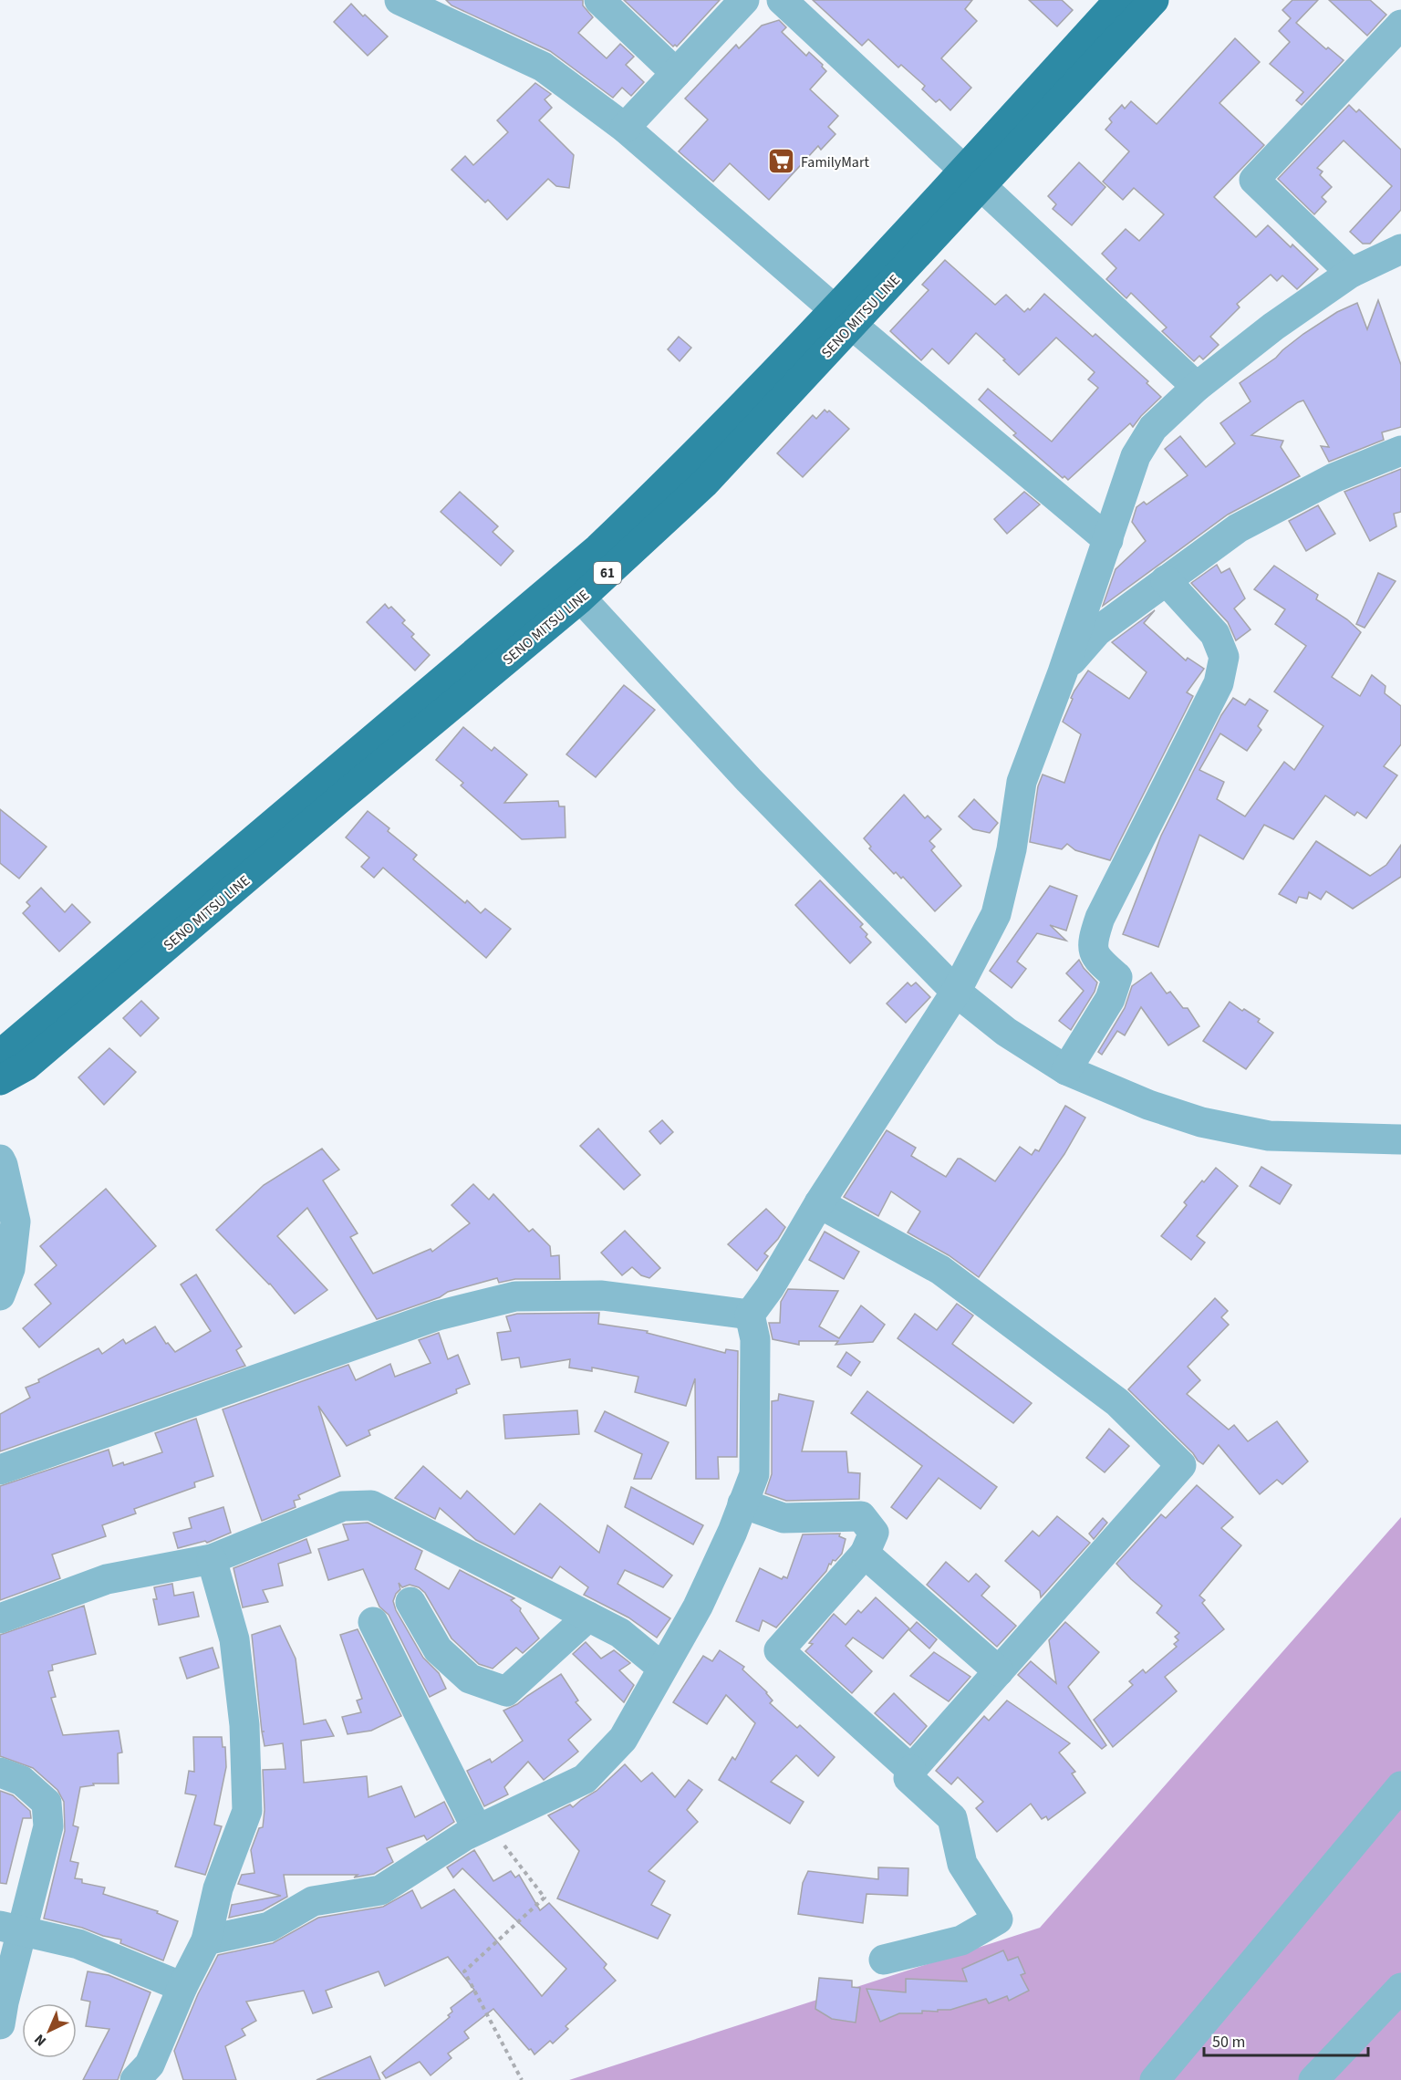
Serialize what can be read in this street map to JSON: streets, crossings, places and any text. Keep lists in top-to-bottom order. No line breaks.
{"streets":{"main road":["SENO MITSU LINE","61"]},"places":{"supermarket":["FamilyMart"]},"scale_bar":"50 m","north":"bottom left"}
